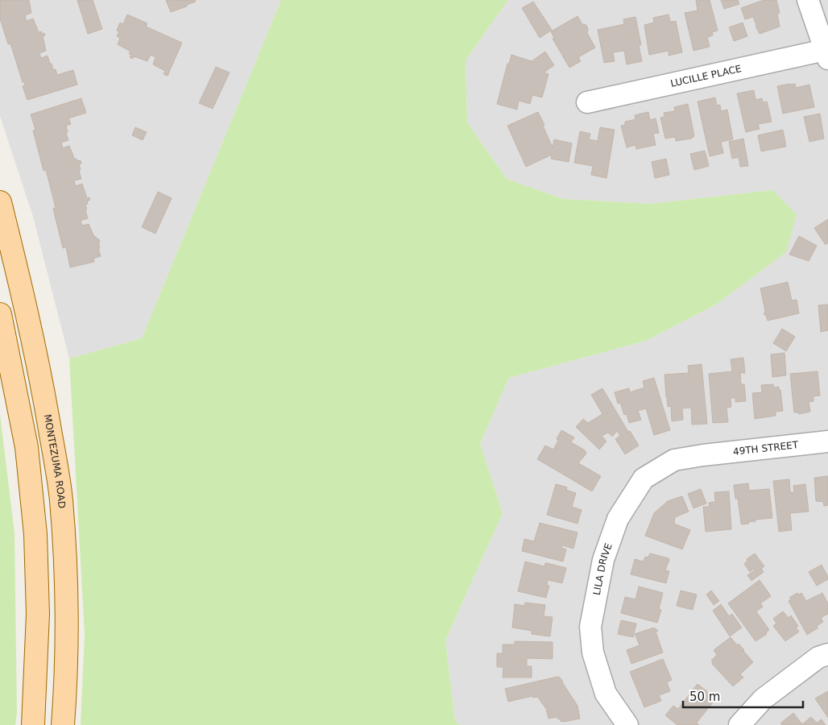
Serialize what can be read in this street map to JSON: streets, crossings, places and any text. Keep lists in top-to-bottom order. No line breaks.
{"streets":{"main road":["MONTEZUMA ROAD"],"street":["LUCILLE PLACE","49TH STREET","LILA DRIVE"]},"crossings":[["49TH STREET","LILA DRIVE"]],"scale_bar":"50 m"}
